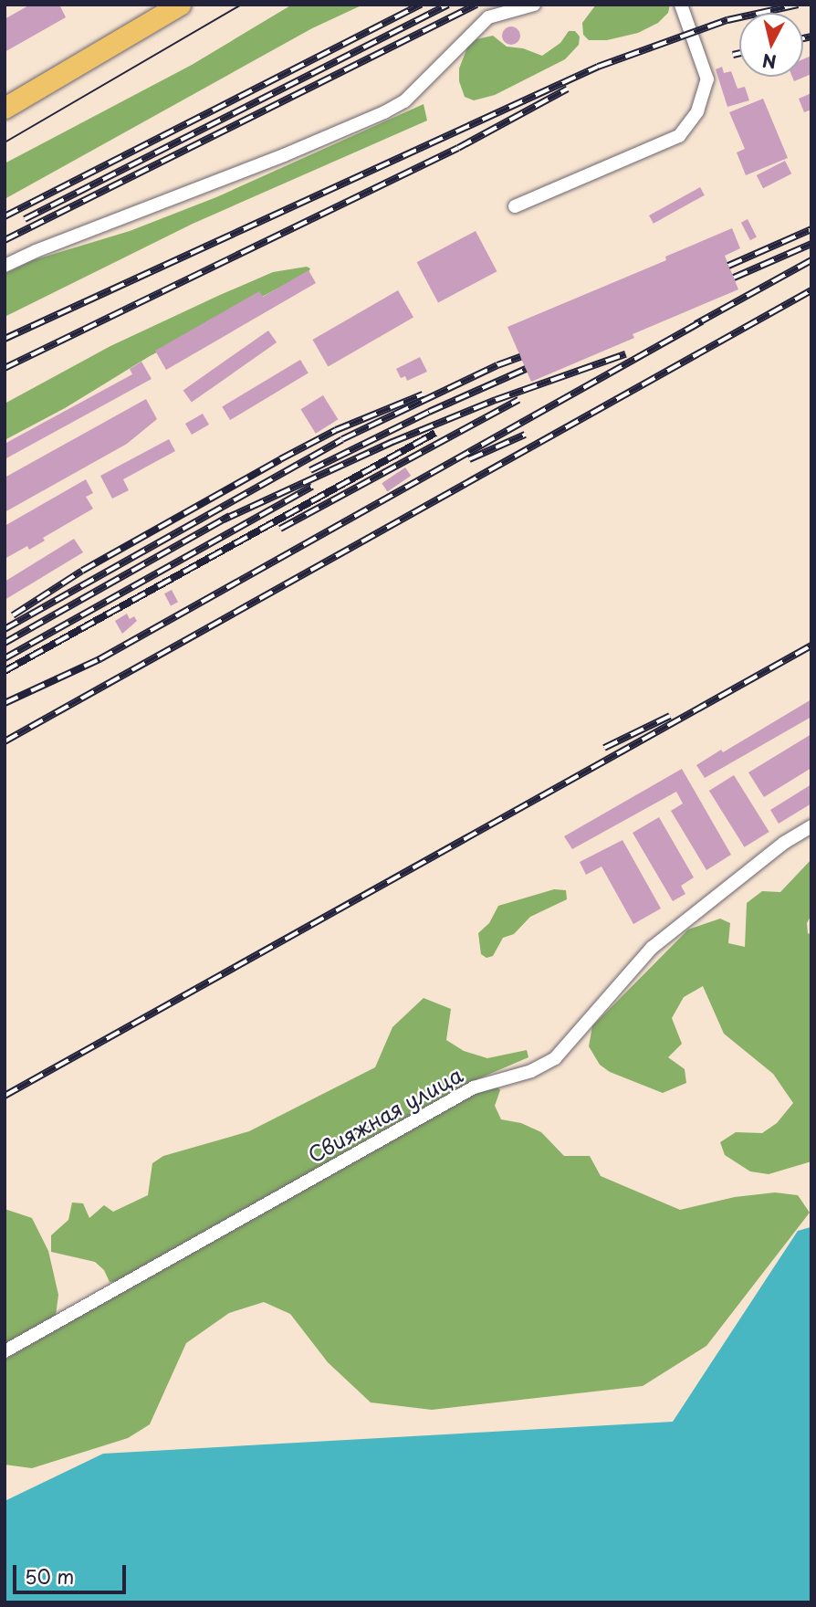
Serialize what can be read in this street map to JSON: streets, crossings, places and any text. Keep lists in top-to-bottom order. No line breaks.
{"streets":{"street":["Свияжная улица"]},"scale_bar":"50 m","north":"bottom"}
